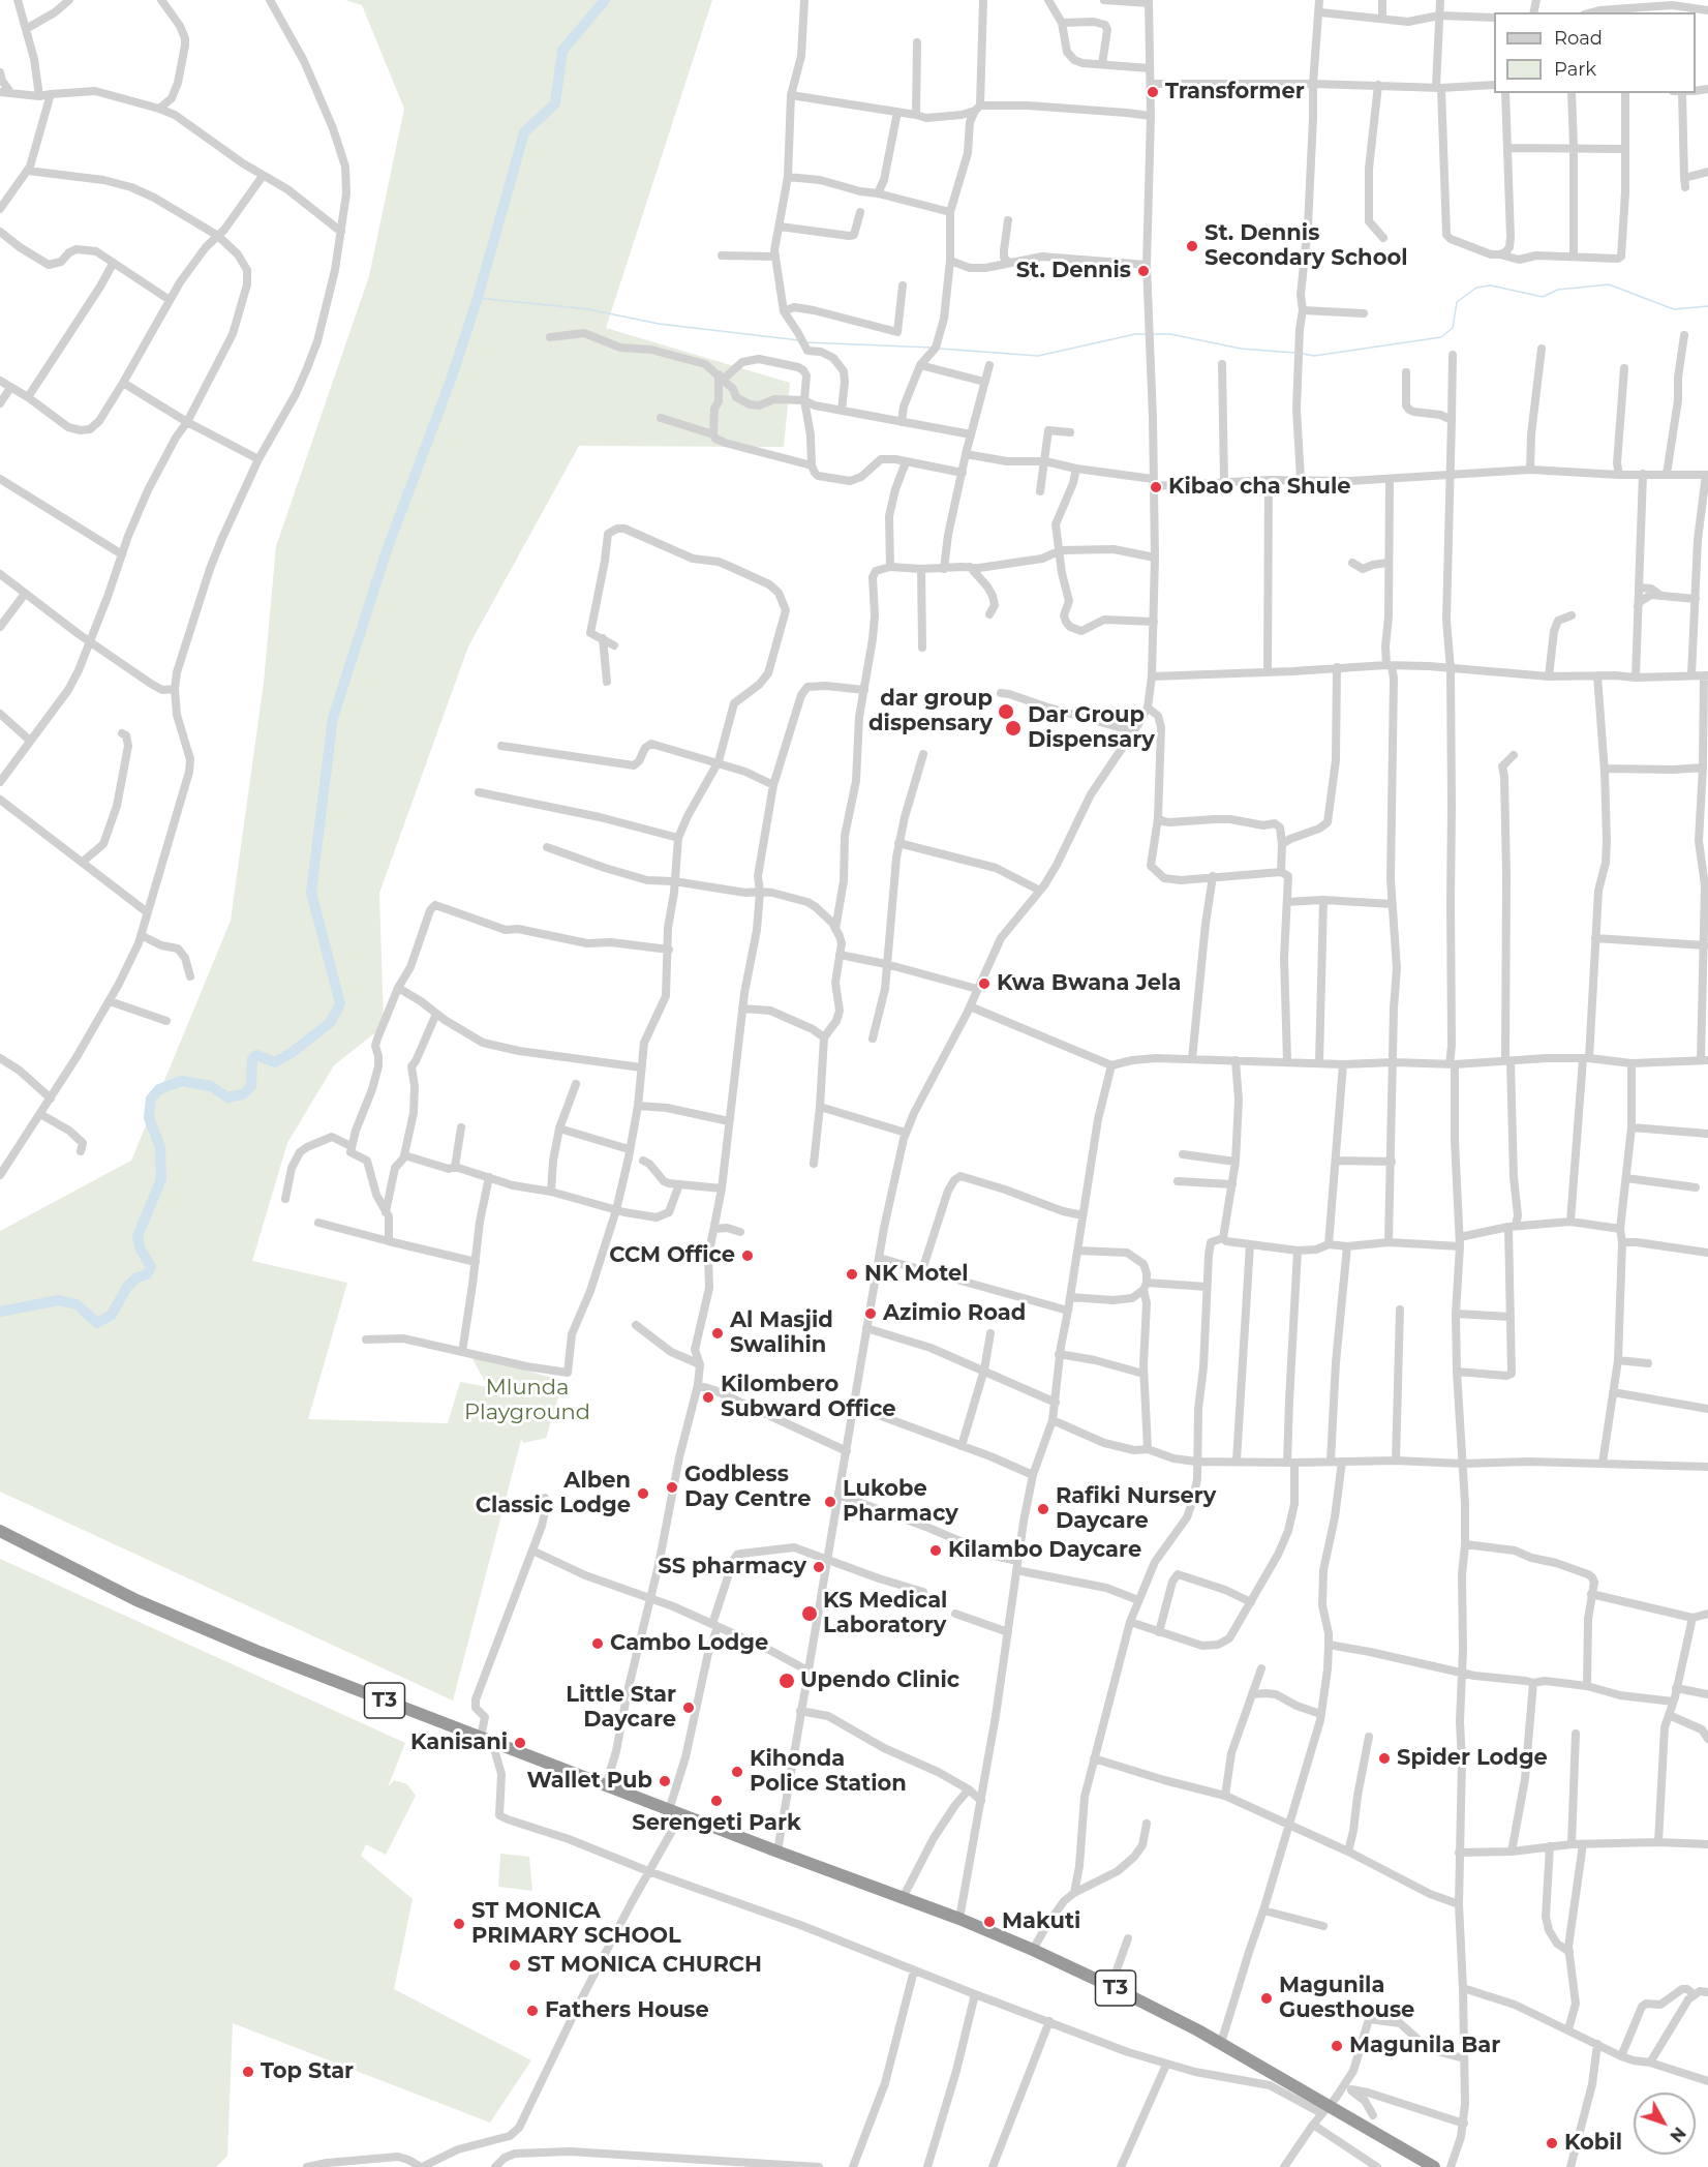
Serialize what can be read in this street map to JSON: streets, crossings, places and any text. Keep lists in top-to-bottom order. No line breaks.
{"streets":{"highway":["T3"]},"parks":["Mlunda Playground"],"places":["Transformer","St. Dennis Secondary School","St. Dennis","Kibao cha Shule","dar group dispensary","Dar Group Dispensary","Kwa Bwana Jela","CCM Office","NK Motel","Azimio Road","Al Masjid Swalihin","Kilombero Subward Office","Godbless Day Centre","Alben Classic Lodge","Lukobe Pharmacy","Rafiki Nursery Daycare","Kilambo Daycare","SS pharmacy","KS Medical Laboratory","Cambo Lodge","Upendo Clinic","Little Star Daycare","Kanisani","Spider Lodge","Kihonda Police Station","Wallet Pub","Serengeti Park","Makuti","ST MONICA PRIMARY SCHOOL","ST MONICA CHURCH","Magunila Guesthouse","Fathers House","Magunila Bar","Top Star","Kobil"],"legend":["Road","Park"],"north":"bottom right"}
